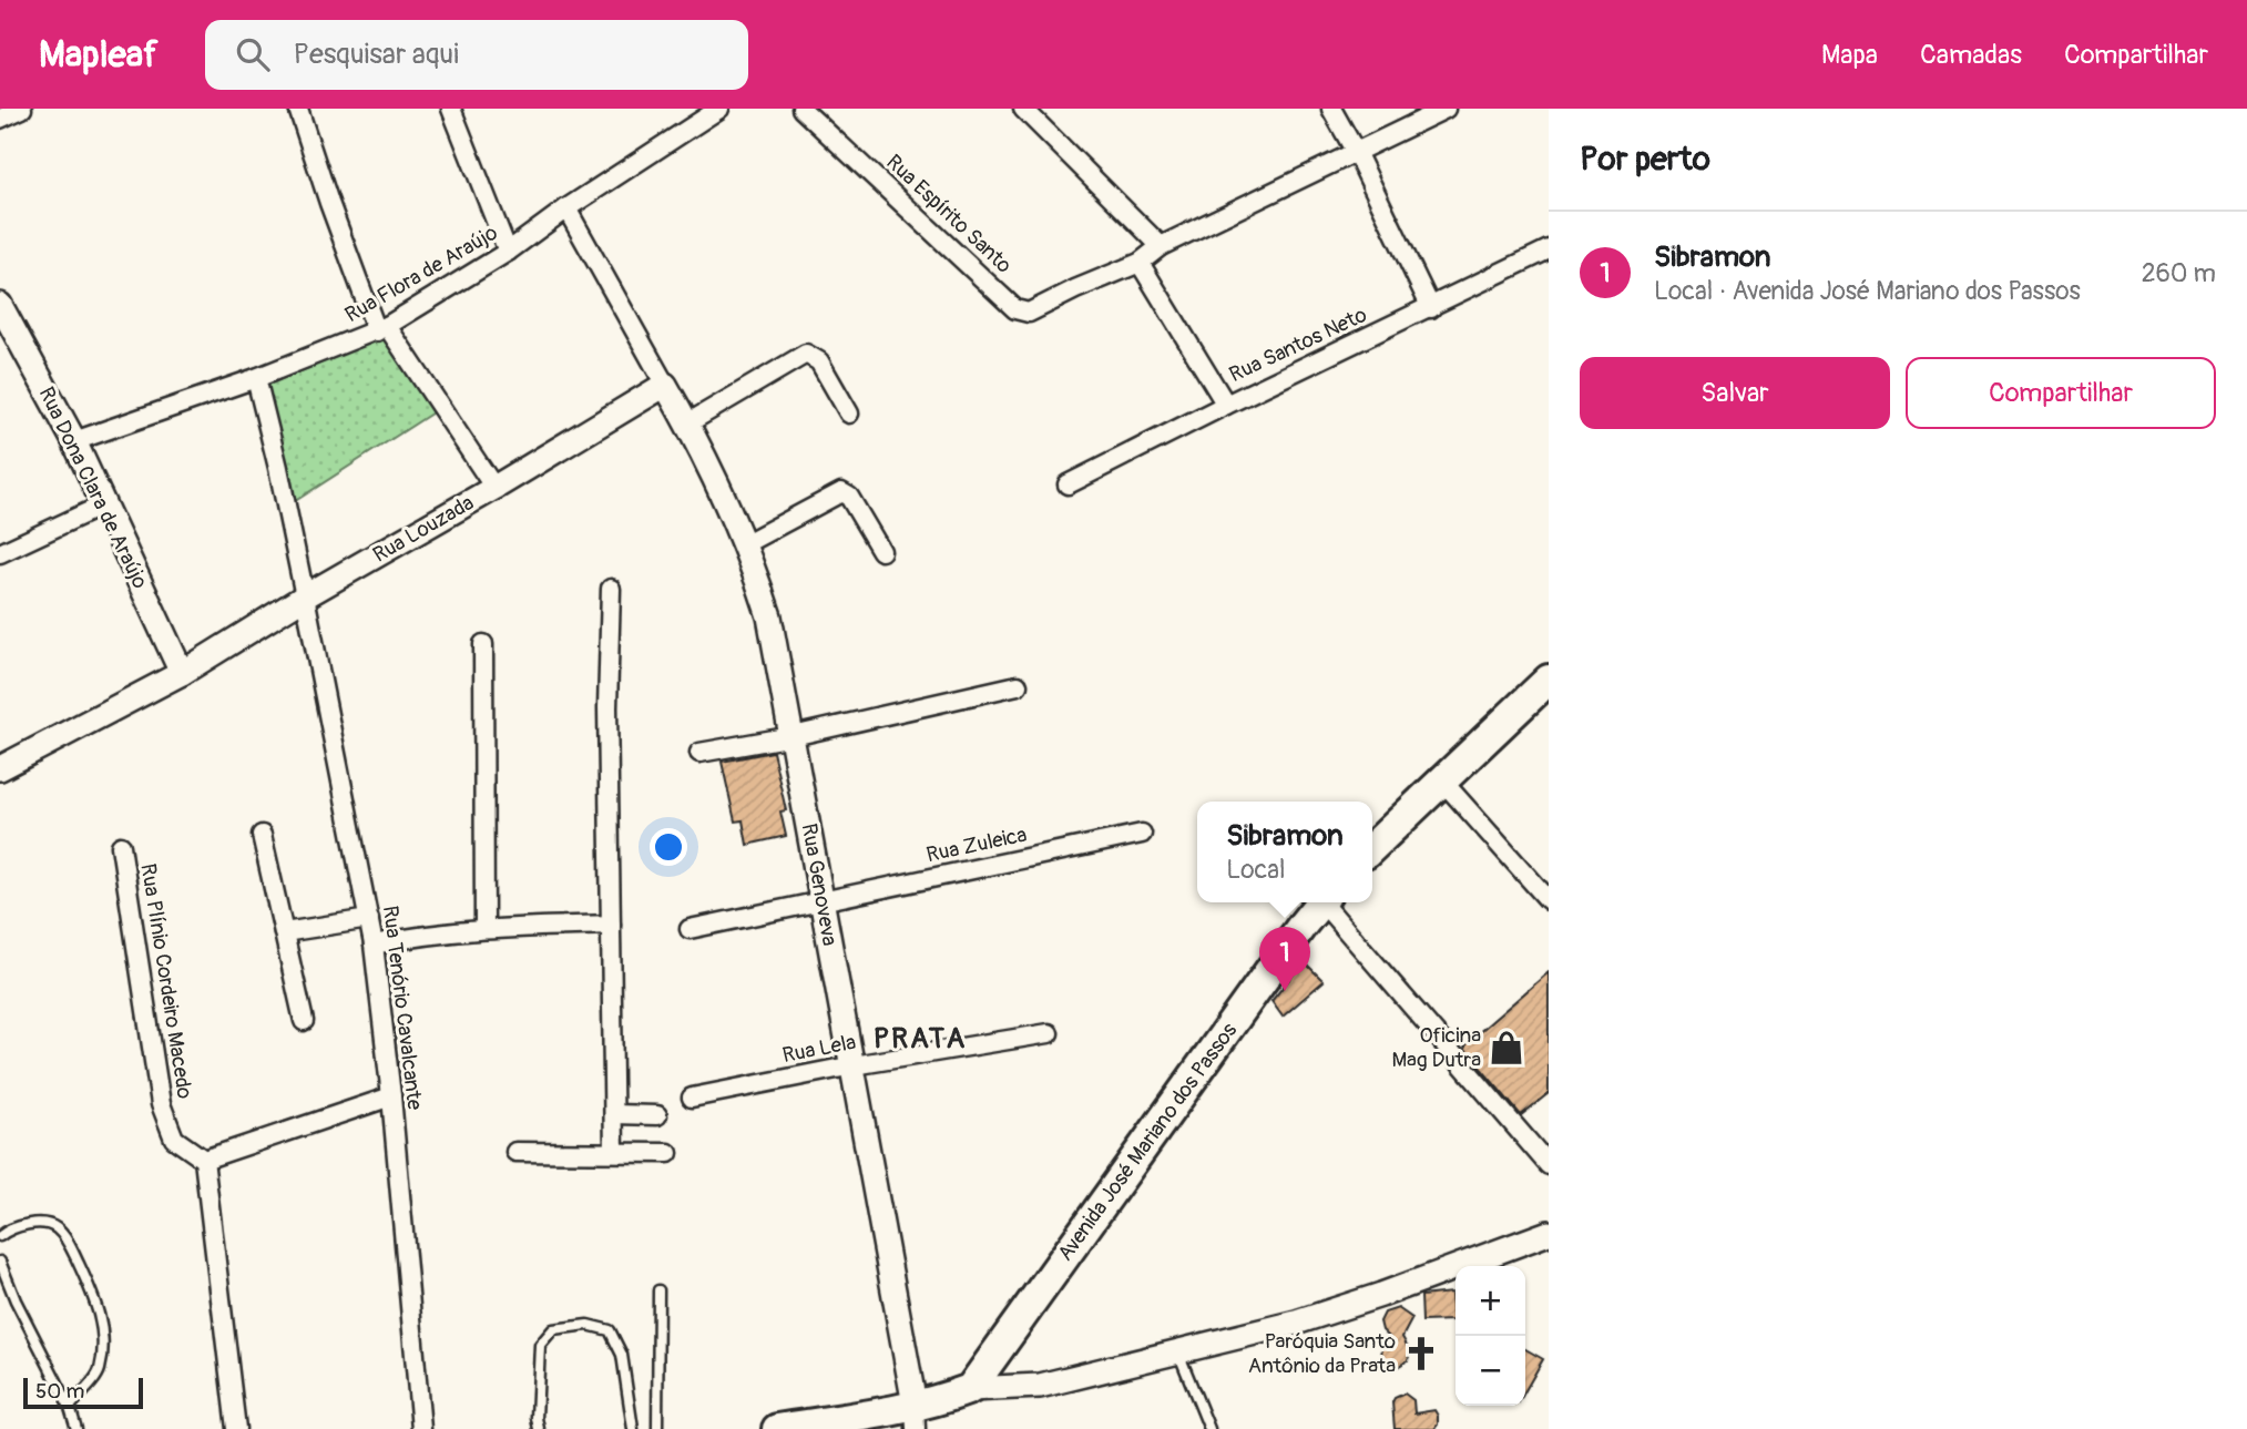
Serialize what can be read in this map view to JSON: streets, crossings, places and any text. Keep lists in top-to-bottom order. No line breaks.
{"streets":{"main road":["Avenida José Mariano dos Passos"],"street":["Rua Espírito Santo","Rua Flora de Araújo","Rua Santos Neto","Rua Dona Clara de Araújo","Rua Louzada","Rua Zuleica","Rua Genoveva","Rua Plínio Cordeiro Macedo","Rua Tenório Cavalcante","Rua Lela"]},"crossings":[["Rua Flora de Araújo","Rua Dona Clara de Araújo"],["Rua Flora de Araújo","Rua Tenório Cavalcante"],["Rua Dona Clara de Araújo","Rua Louzada"],["Rua Louzada","Rua Genoveva"],["Rua Louzada","Rua Tenório Cavalcante"],["Rua Zuleica","Rua Genoveva"],["Rua Genoveva","Rua Lela"]],"districts":["PRATA"],"places":{"shop":["Oficina Mag Dutra"],"church":["Paróquia Santo Antônio da Prata"]},"scale_bar":"50 m","page":{"header":"Mapleaf","search":"Pesquisar aqui","nav":["Mapa","Camadas","Compartilhar"],"heading":"Por perto","list":[{"mark":"1","name":"Sibramon","note":"Local · Avenida José Mariano dos Passos","value":"260 m"}],"buttons":["Salvar","Compartilhar"],"popup":["Sibramon","Local"],"pins":"1","map_buttons":["+","−"],"scale":"50 m"}}
